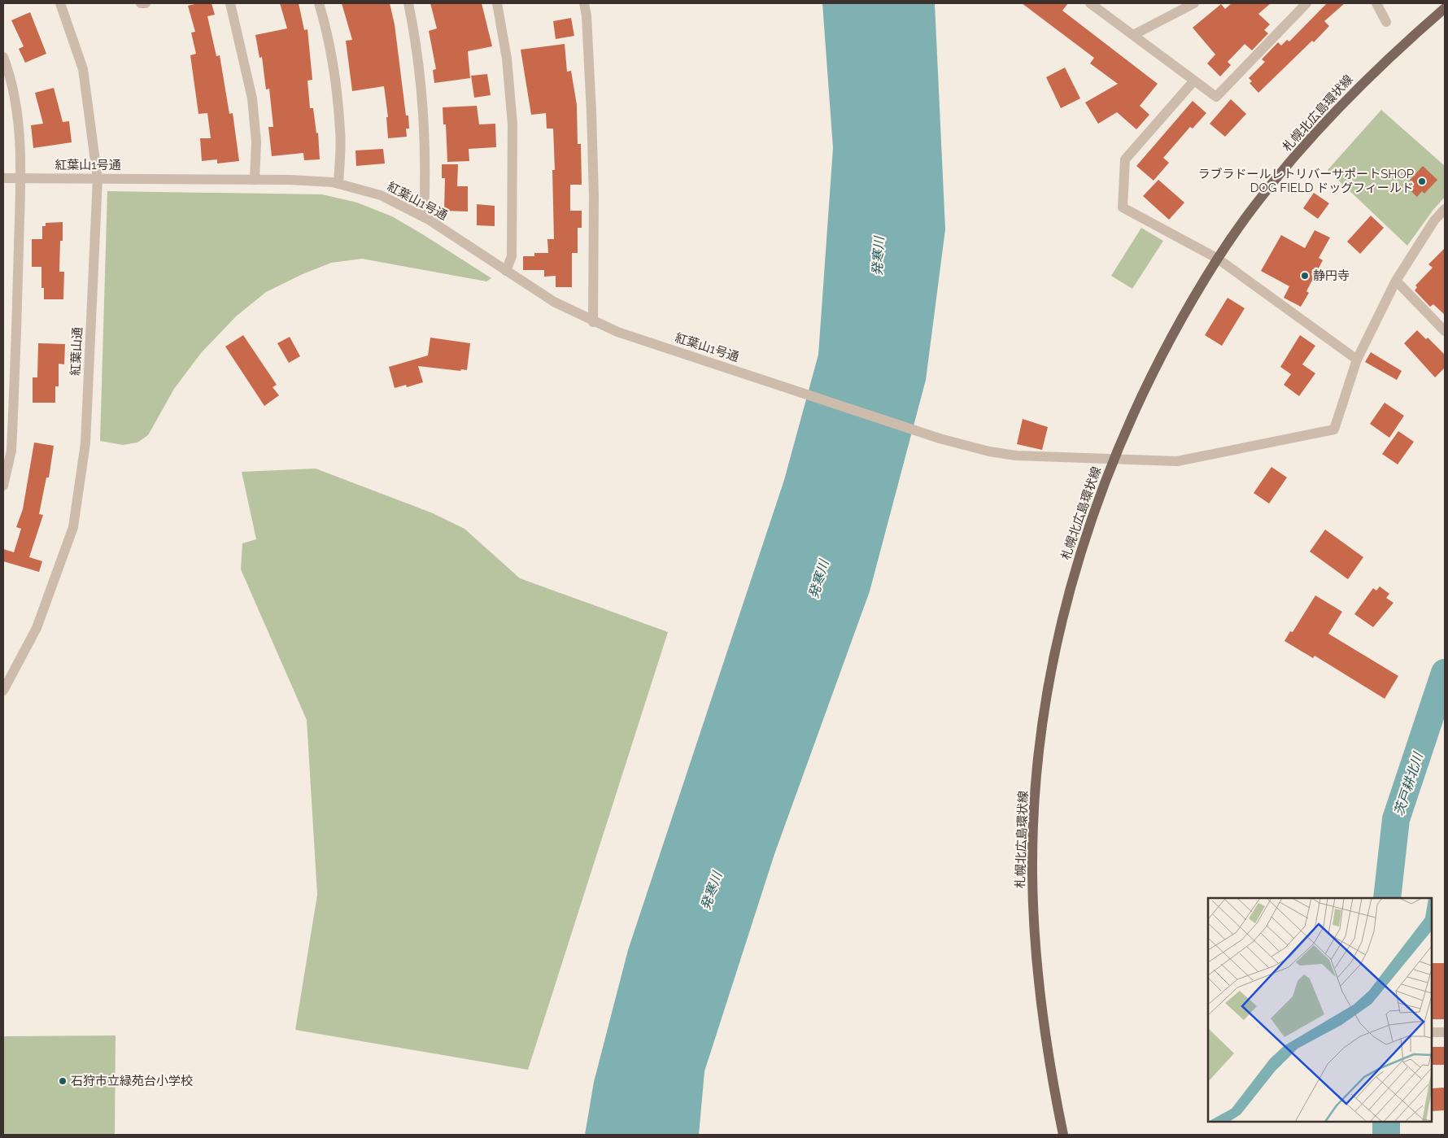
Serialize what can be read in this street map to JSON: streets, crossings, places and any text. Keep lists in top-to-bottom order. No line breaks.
{"streets":{"main road":["札幌北広島環状線"],"street":["紅葉山1号通","紅葉山通"]},"crossings":[["札幌北広島環状線","紅葉山1号通"],["紅葉山1号通","紅葉山通"]],"water":["発寒川","茨戸耕北川"],"places":["ラブラドールレトリバーサポートSHOP DOG FIELD ドッグフィールド","静円寺","石狩市立緑苑台小学校"]}
